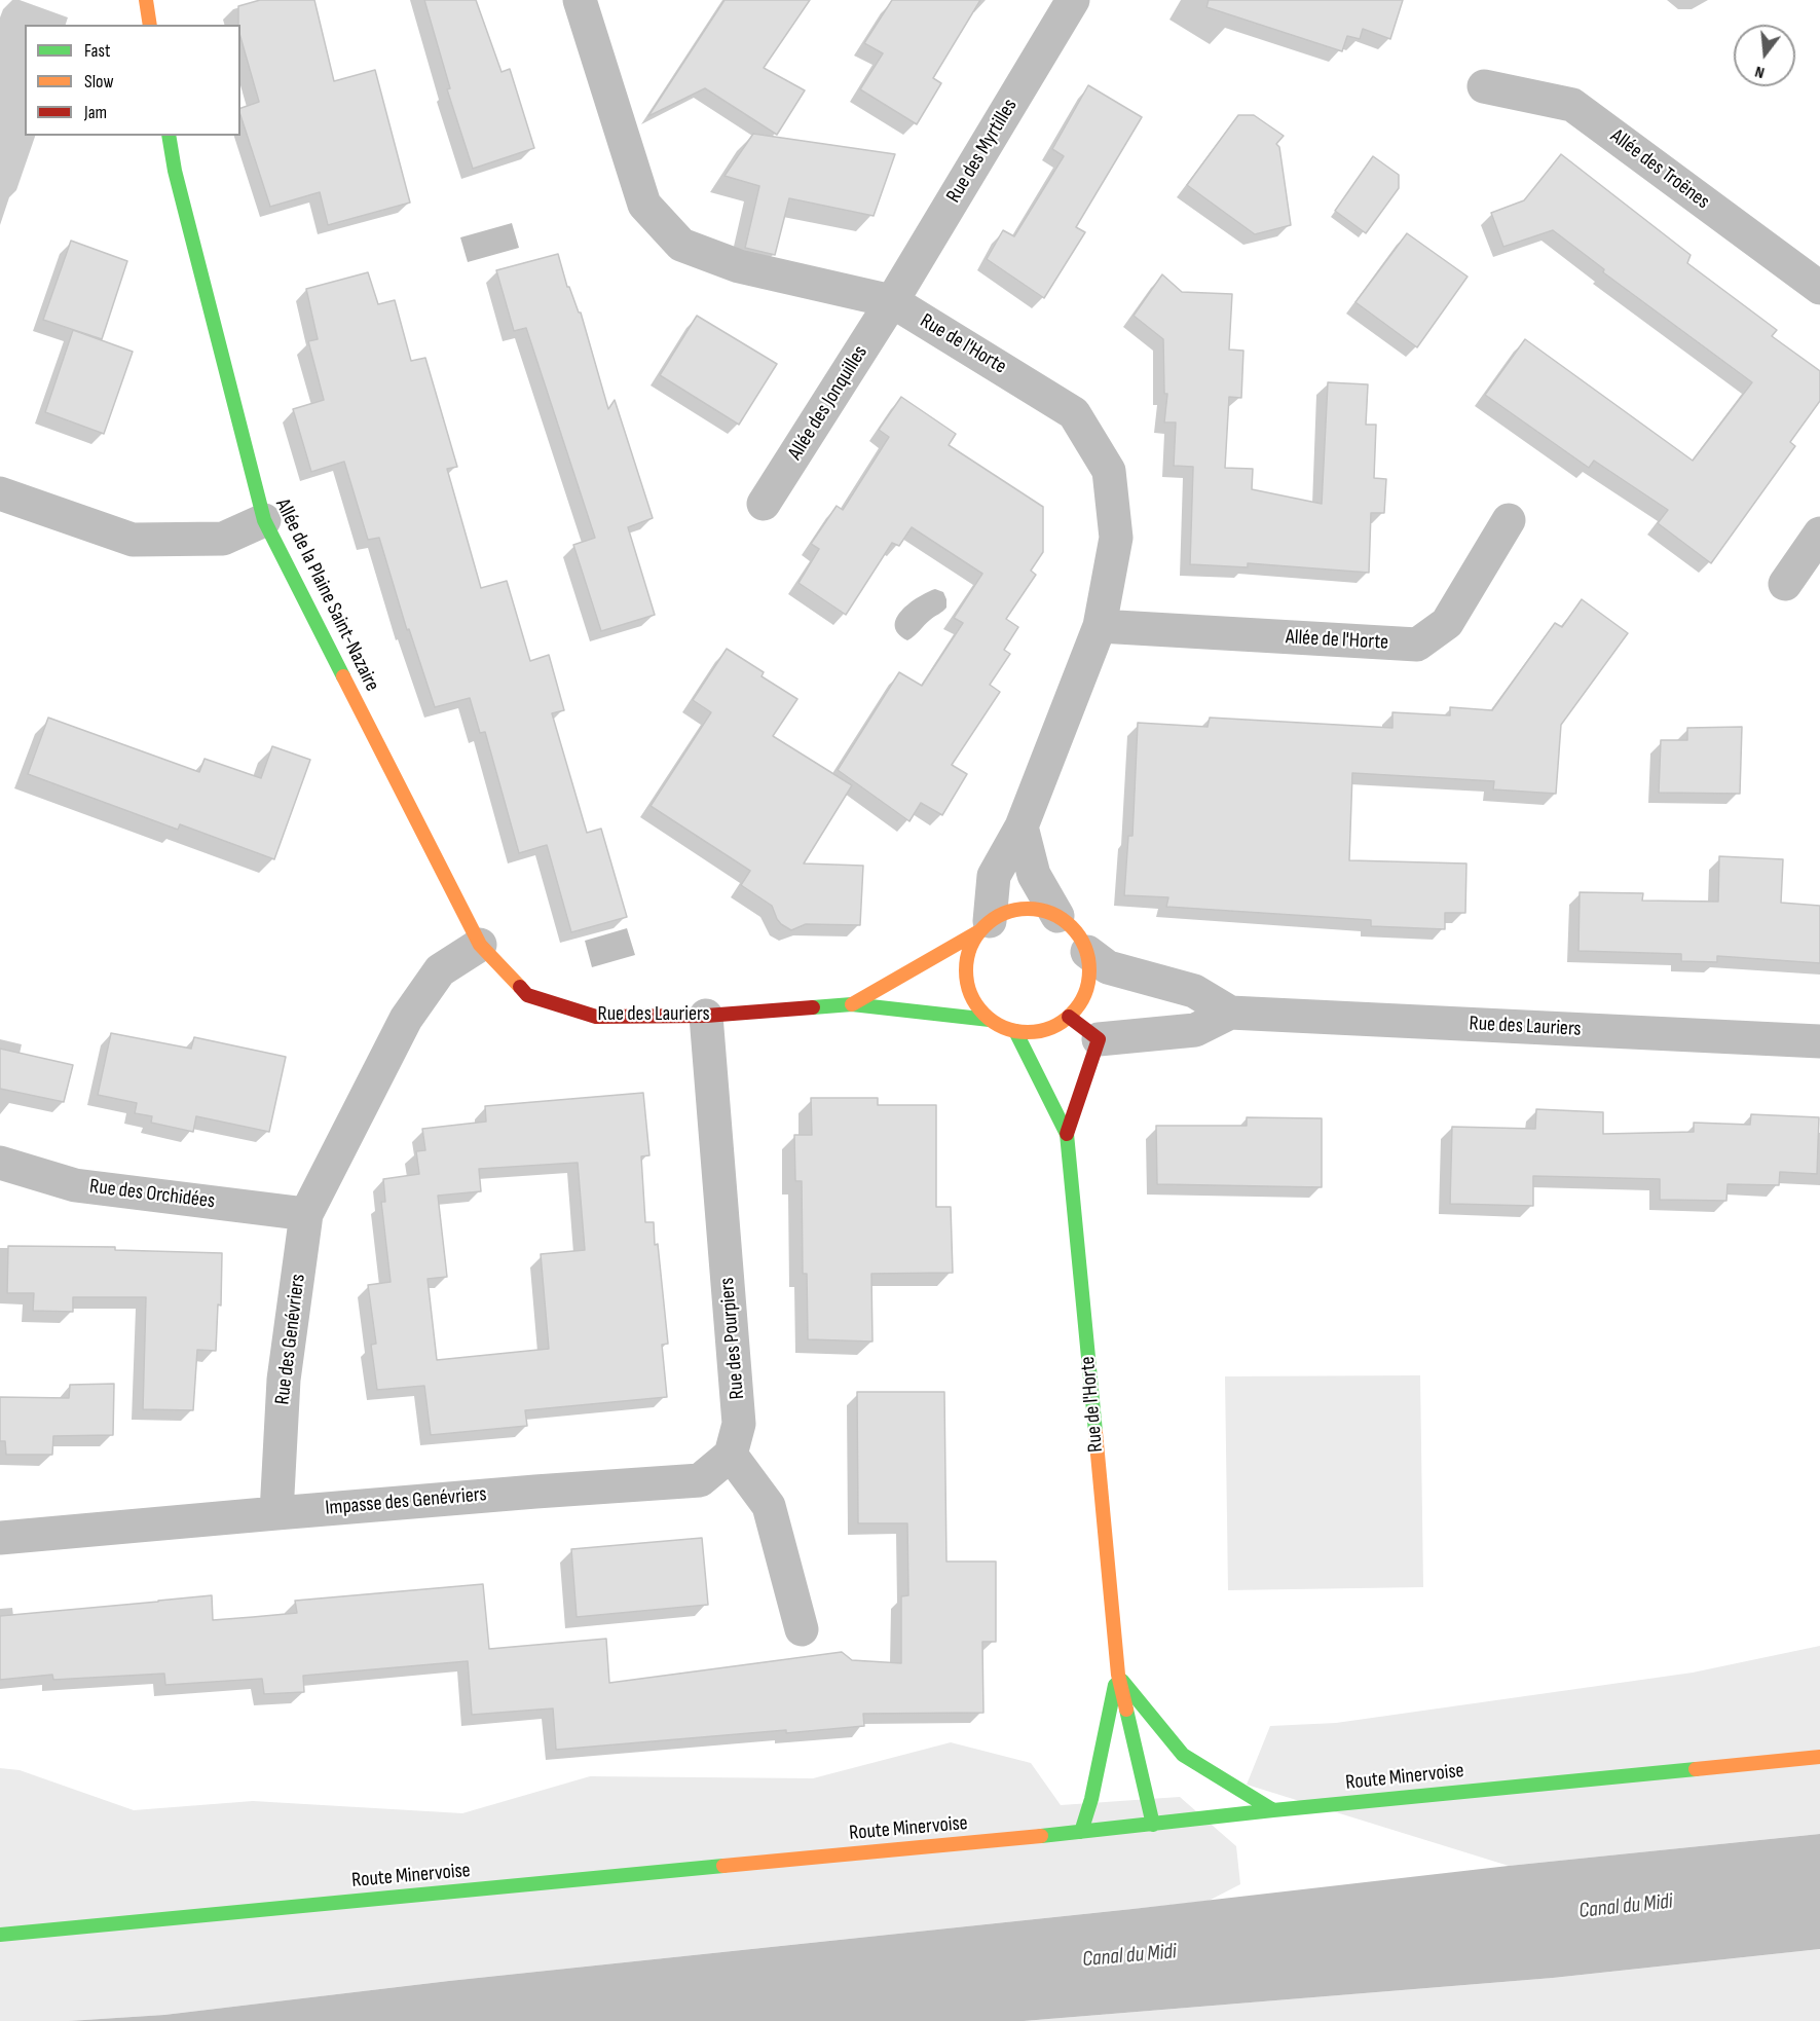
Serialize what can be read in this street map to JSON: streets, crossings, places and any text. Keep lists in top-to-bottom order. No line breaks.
{"streets":{"street":["Rue des Myrtilles","Allée des Troënes","Rue de l'Horte","Allée des Jonquilles","Allée de la Plaine Saint-Nazaire","Allée de l'Horte","Rue des Lauriers","Rue des Orchidées","Rue des Pourpiers","Rue des Genévriers","Impasse des Genévriers","Route Minervoise"]},"crossings":[["Rue des Myrtilles","Rue de l'Horte"],["Rue des Myrtilles","Allée des Jonquilles"],["Rue de l'Horte","Allée des Jonquilles"],["Rue de l'Horte","Allée de l'Horte"],["Rue de l'Horte","Rue des Lauriers"],["Rue de l'Horte","Route Minervoise"],["Allée de la Plaine Saint-Nazaire","Rue des Lauriers"],["Allée de la Plaine Saint-Nazaire","Rue des Genévriers"],["Rue des Lauriers","Rue des Pourpiers"],["Rue des Lauriers","Rue des Genévriers"],["Rue des Orchidées","Rue des Genévriers"],["Rue des Pourpiers","Impasse des Genévriers"],["Rue des Genévriers","Impasse des Genévriers"]],"water":["Canal du Midi"],"legend":["Fast","Slow","Jam"],"north":"bottom"}
